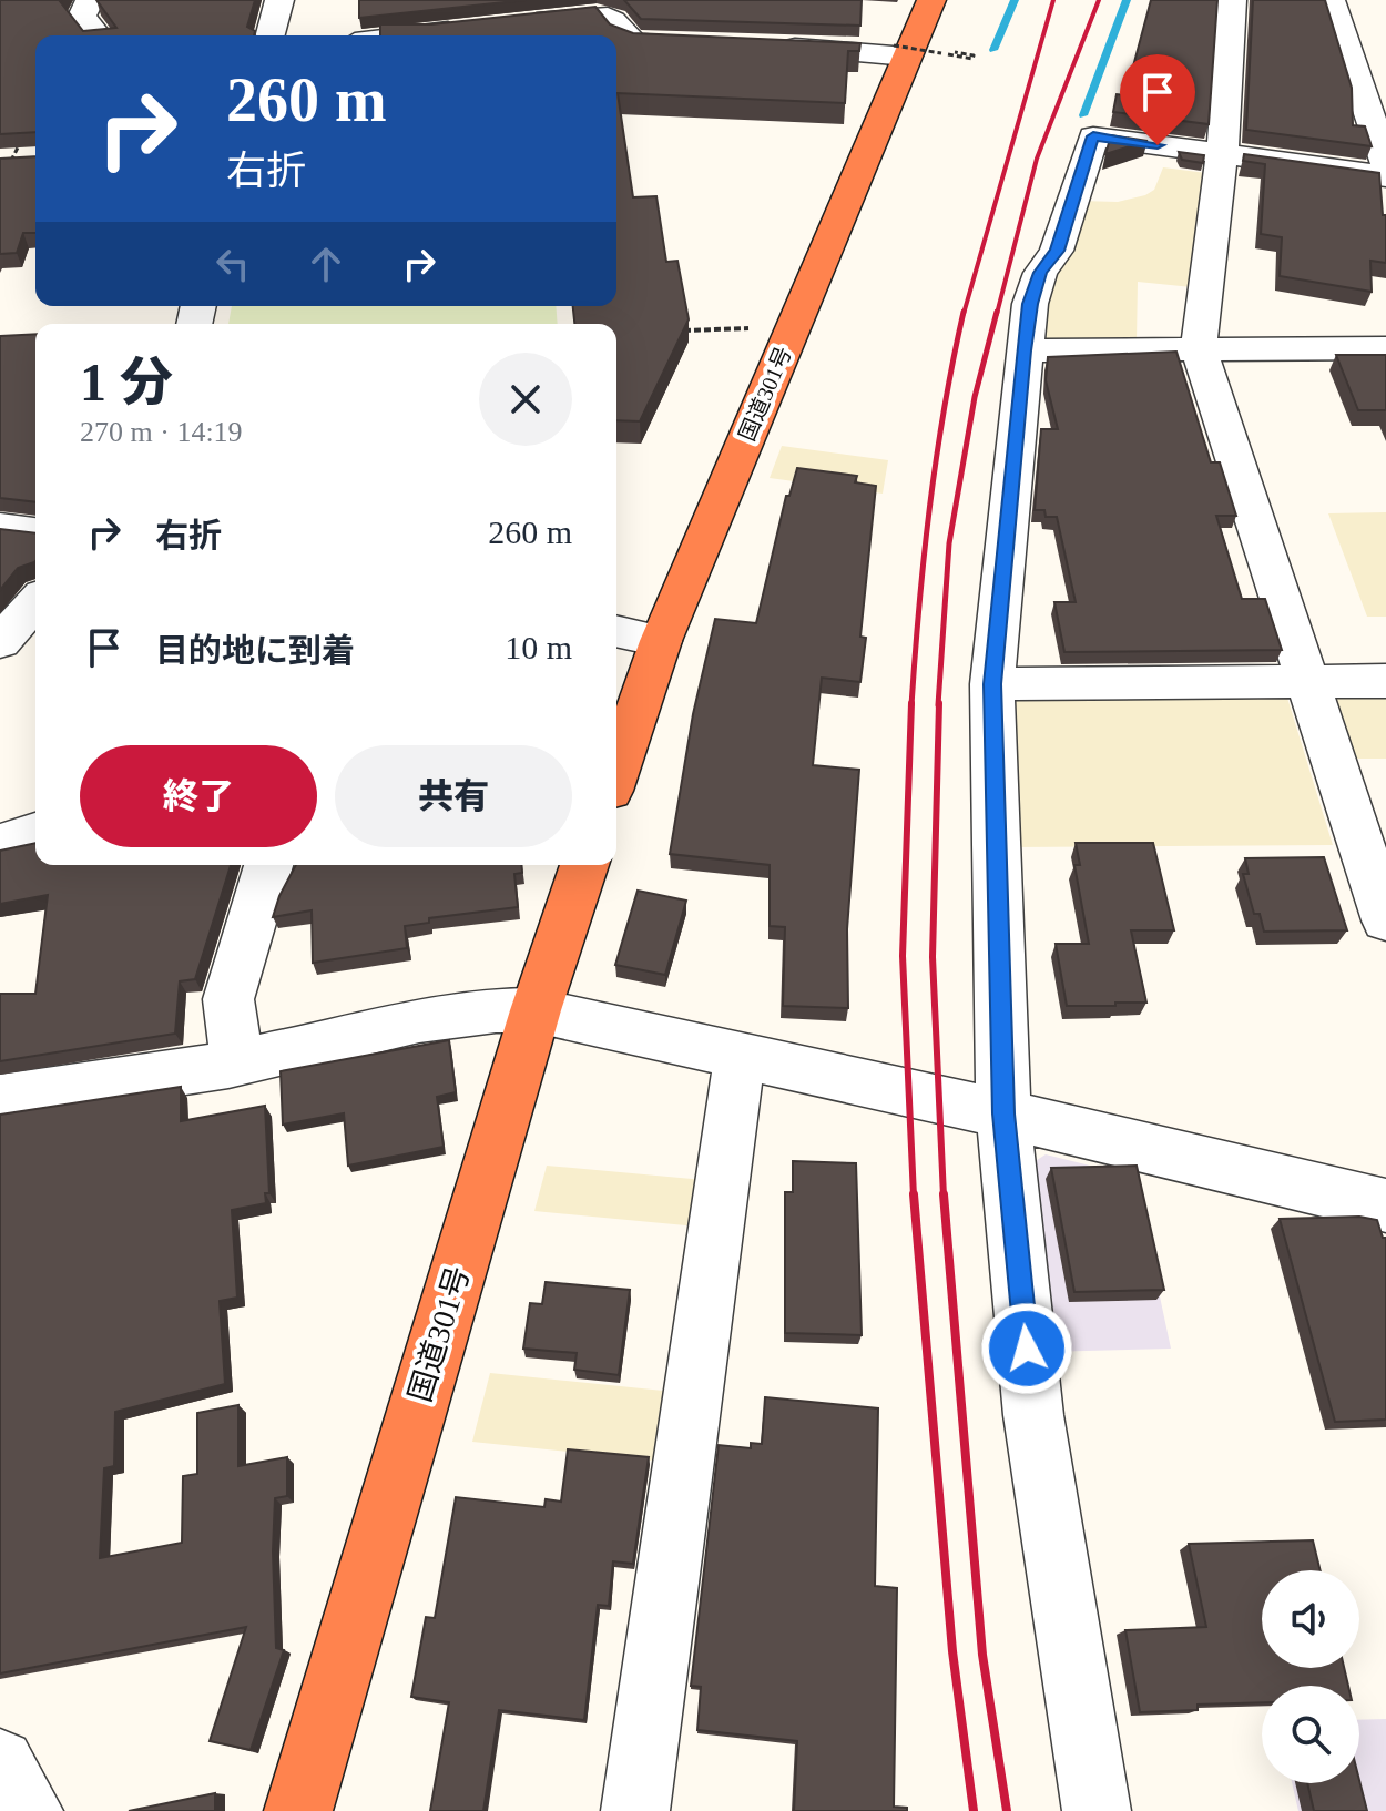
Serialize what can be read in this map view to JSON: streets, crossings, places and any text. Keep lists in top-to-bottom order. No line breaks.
{"streets":{"highway":["国道301号"]},"page":{"turn":["260 m","右折"],"heading":["1 分","270 m · 14:19"],"list":[{"name":"右折","value":"260 m"},{"name":"目的地に到着","value":"10 m"}],"buttons":["終了","共有"]}}
